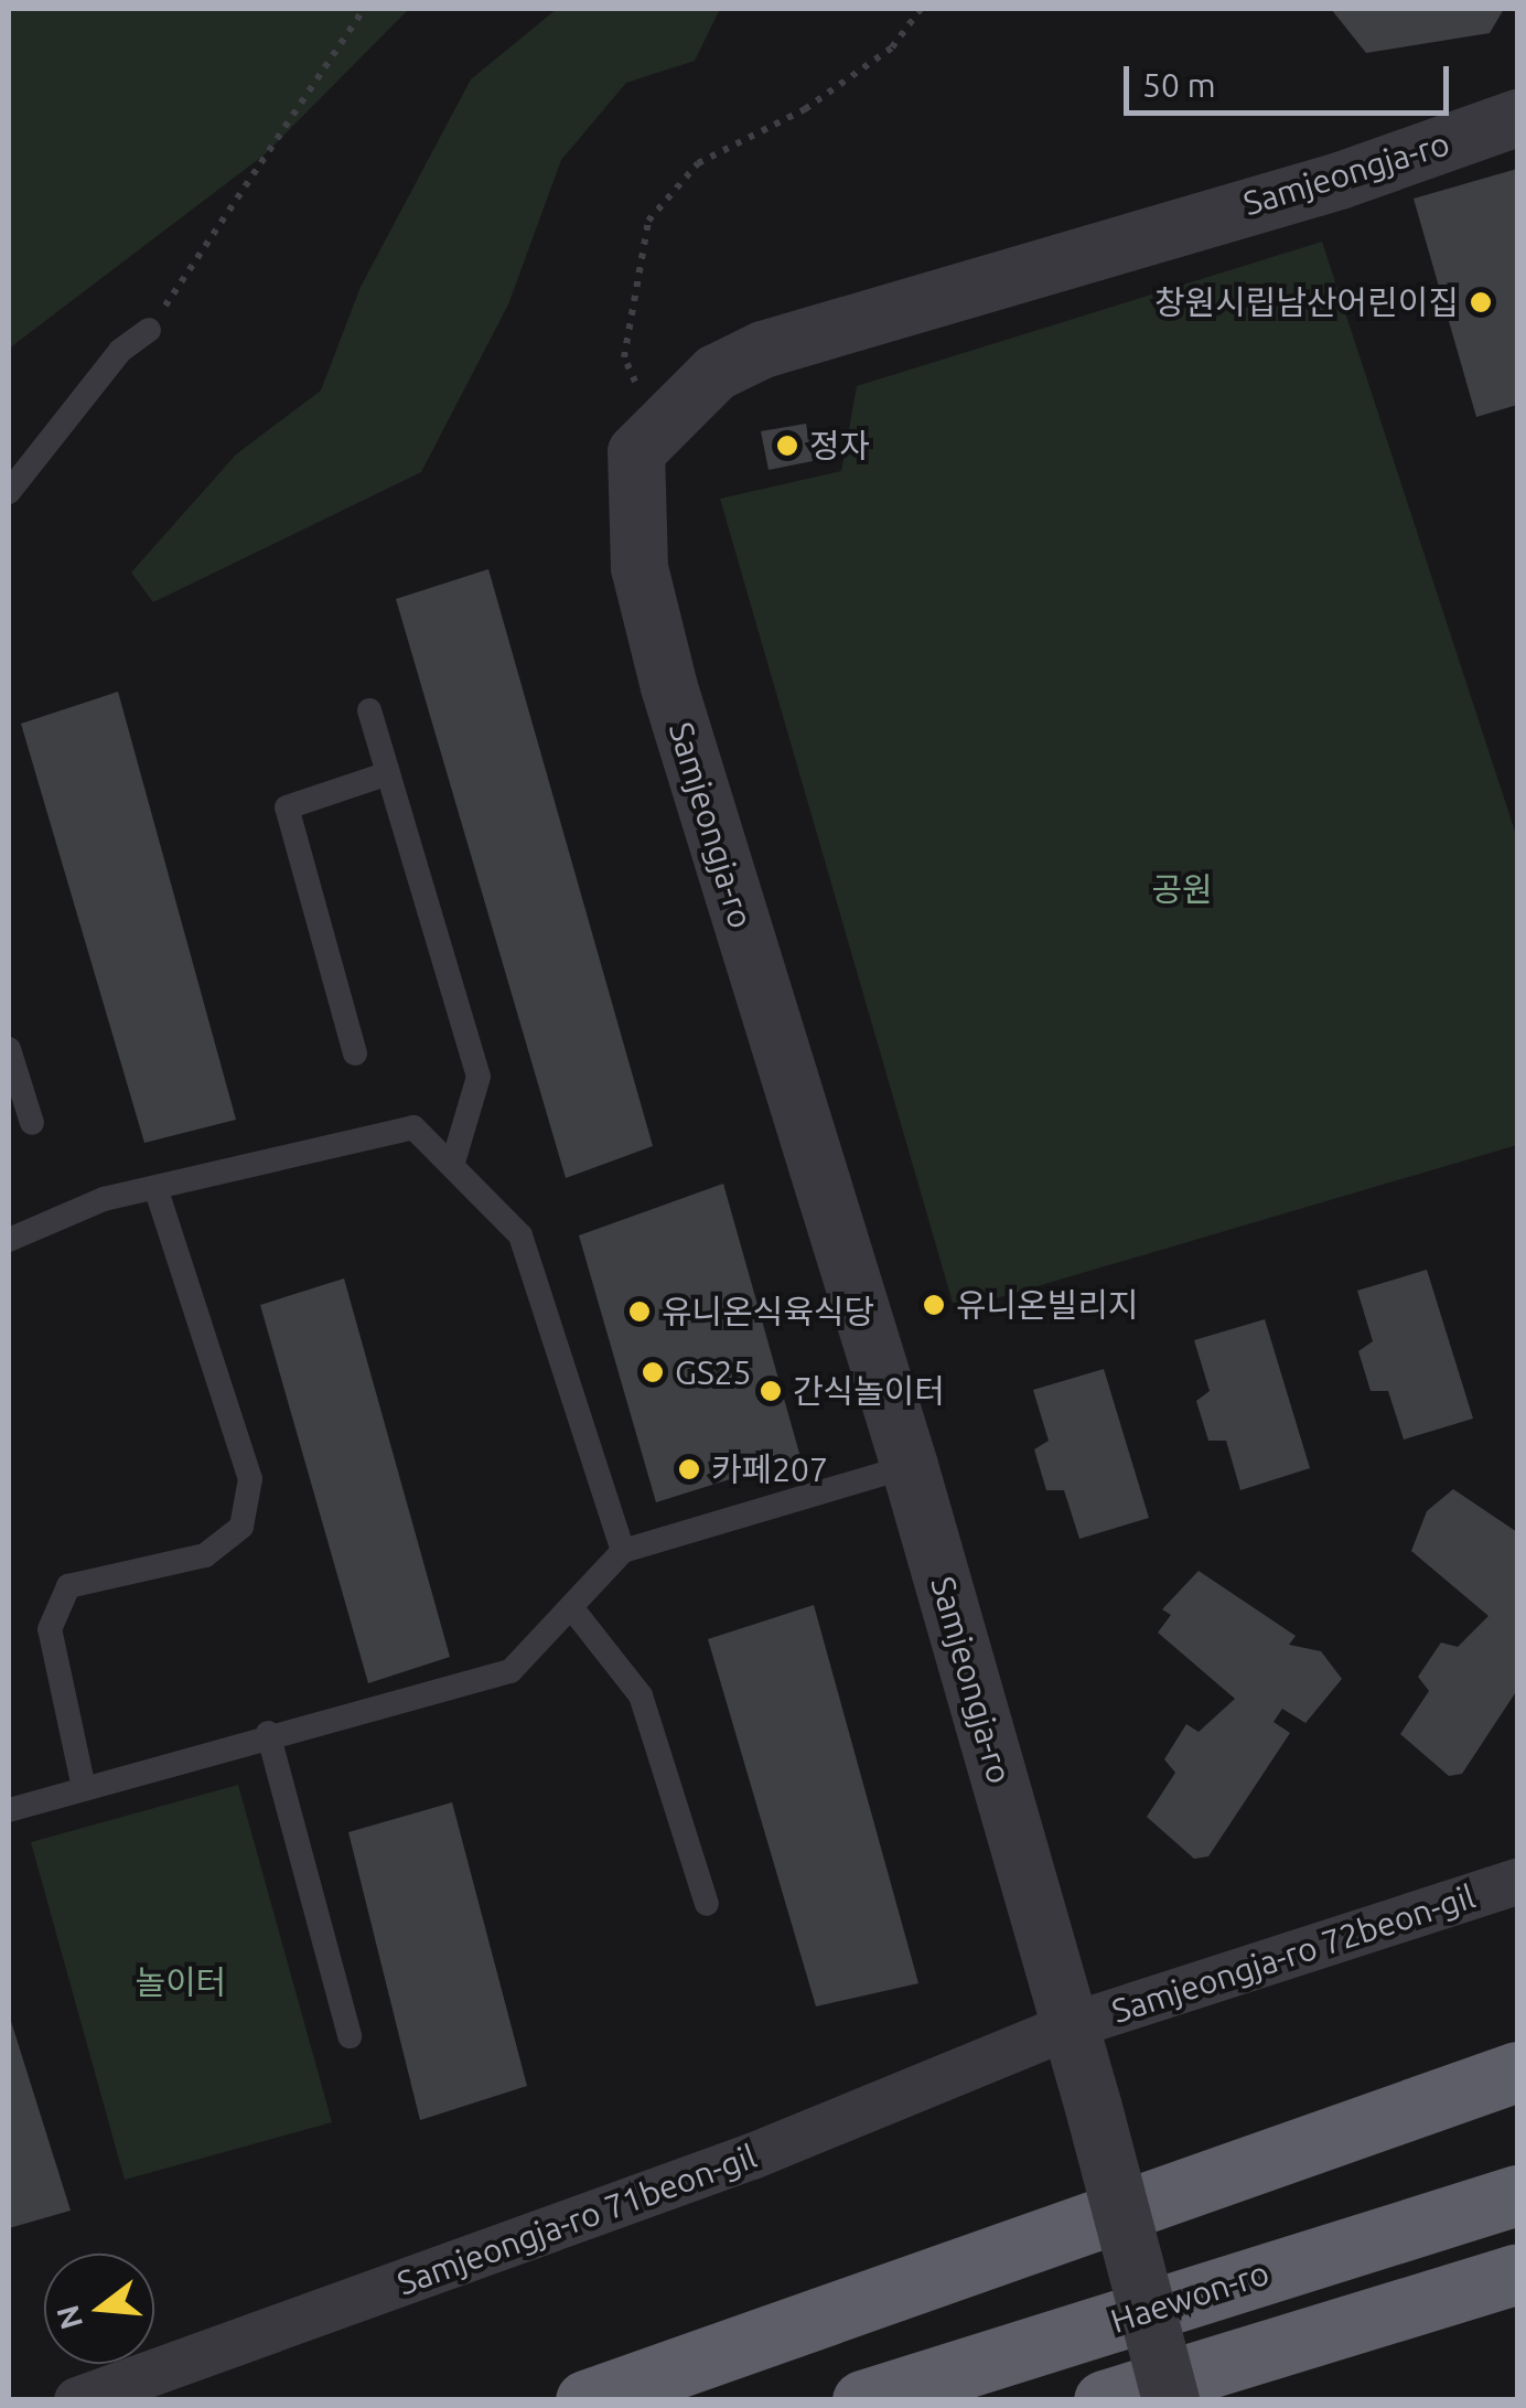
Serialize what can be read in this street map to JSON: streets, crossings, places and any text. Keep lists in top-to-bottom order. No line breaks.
{"streets":{"highway":["Haewon-ro"],"street":["Samjeongja-ro","Samjeongja-ro 72beon-gil","Samjeongja-ro 71beon-gil"]},"crossings":[["Samjeongja-ro","Samjeongja-ro 72beon-gil"],["Samjeongja-ro","Samjeongja-ro 71beon-gil"],["Samjeongja-ro 72beon-gil","Samjeongja-ro 71beon-gil"]],"parks":["공원","놀이터"],"places":["창원시립남산어린이집","정자","유니온빌리지","유니온식육식당","GS25","간식놀이터","카페207"],"scale_bar":"50 m","north":"left"}
